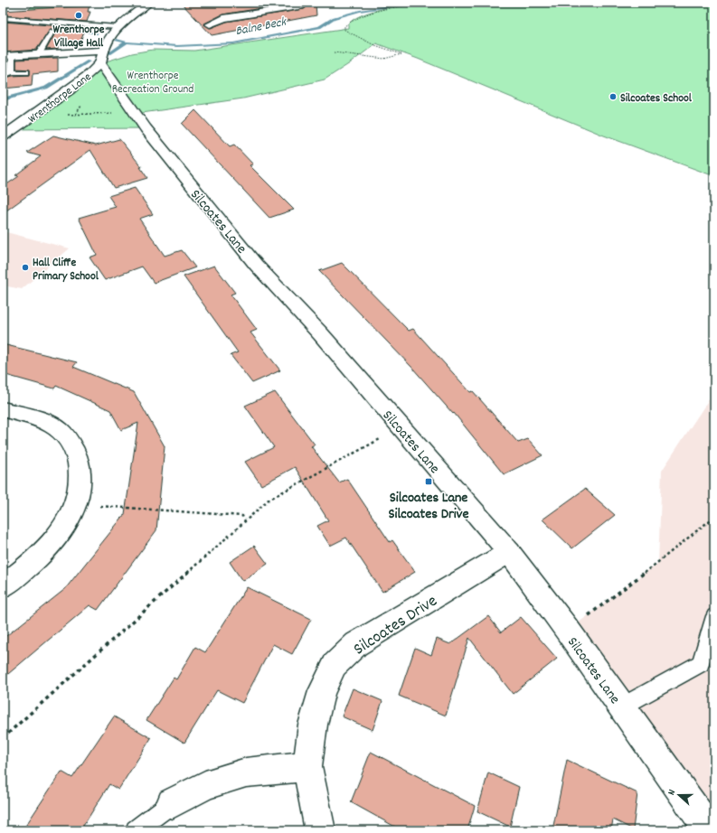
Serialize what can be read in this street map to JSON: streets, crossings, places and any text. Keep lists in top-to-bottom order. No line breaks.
{"streets":{"street":["Wrenthorpe Lane","Silcoates Lane","Silcoates Drive"]},"crossings":[["Wrenthorpe Lane","Silcoates Lane"],["Silcoates Lane","Silcoates Drive"]],"water":["Balne Beck"],"parks":["Wrenthorpe Recreation Ground"],"places":{"other":["Wrenthorpe Village Hall","Silcoates School","Hall Cliffe Primary School"],"transit":["Silcoates Lane Silcoates Drive"]},"north":"left"}
